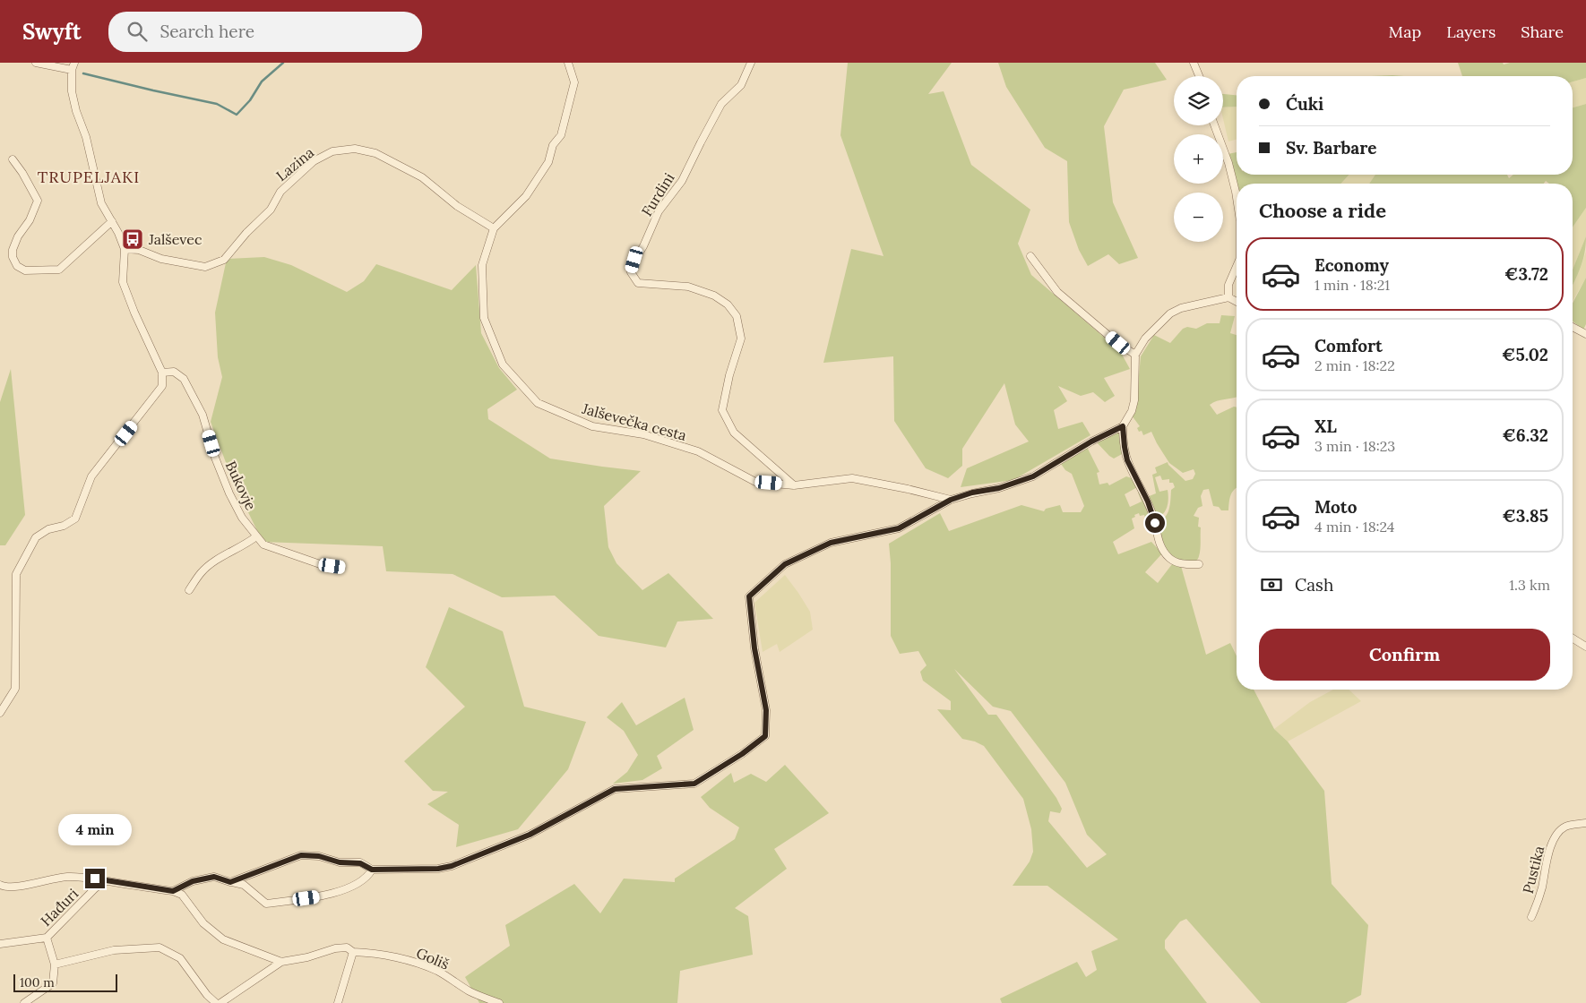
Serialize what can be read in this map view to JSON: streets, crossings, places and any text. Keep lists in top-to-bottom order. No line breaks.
{"streets":{"street":["Lazina","Furdini","Jalševečka cesta","Bukovje","Pustika","Hađuri","Goliš"]},"crossings":[["Lazina","Jalševečka cesta"],["Furdini","Jalševečka cesta"]],"districts":["TRUPELJAKI"],"places":{"bus stop":["Jalševec"]},"scale_bar":"100 m","page":{"header":"Swyft","search":"Search here","nav":["Map","Layers","Share"],"map_buttons":["+","−"],"banner":["Ćuki","Sv. Barbare"],"heading":"Choose a ride","list":[{"name":"Economy","note":"1 min · 18:21","value":"€3.72"},{"name":"Comfort","note":"2 min · 18:22","value":"€5.02"},{"name":"XL","note":"3 min · 18:23","value":"€6.32"},{"name":"Moto","note":"4 min · 18:24","value":"€3.85"}],"pay":["Cash","1.3 km"],"buttons":"Confirm","bubble":"4 min","scale":"100 m"}}
